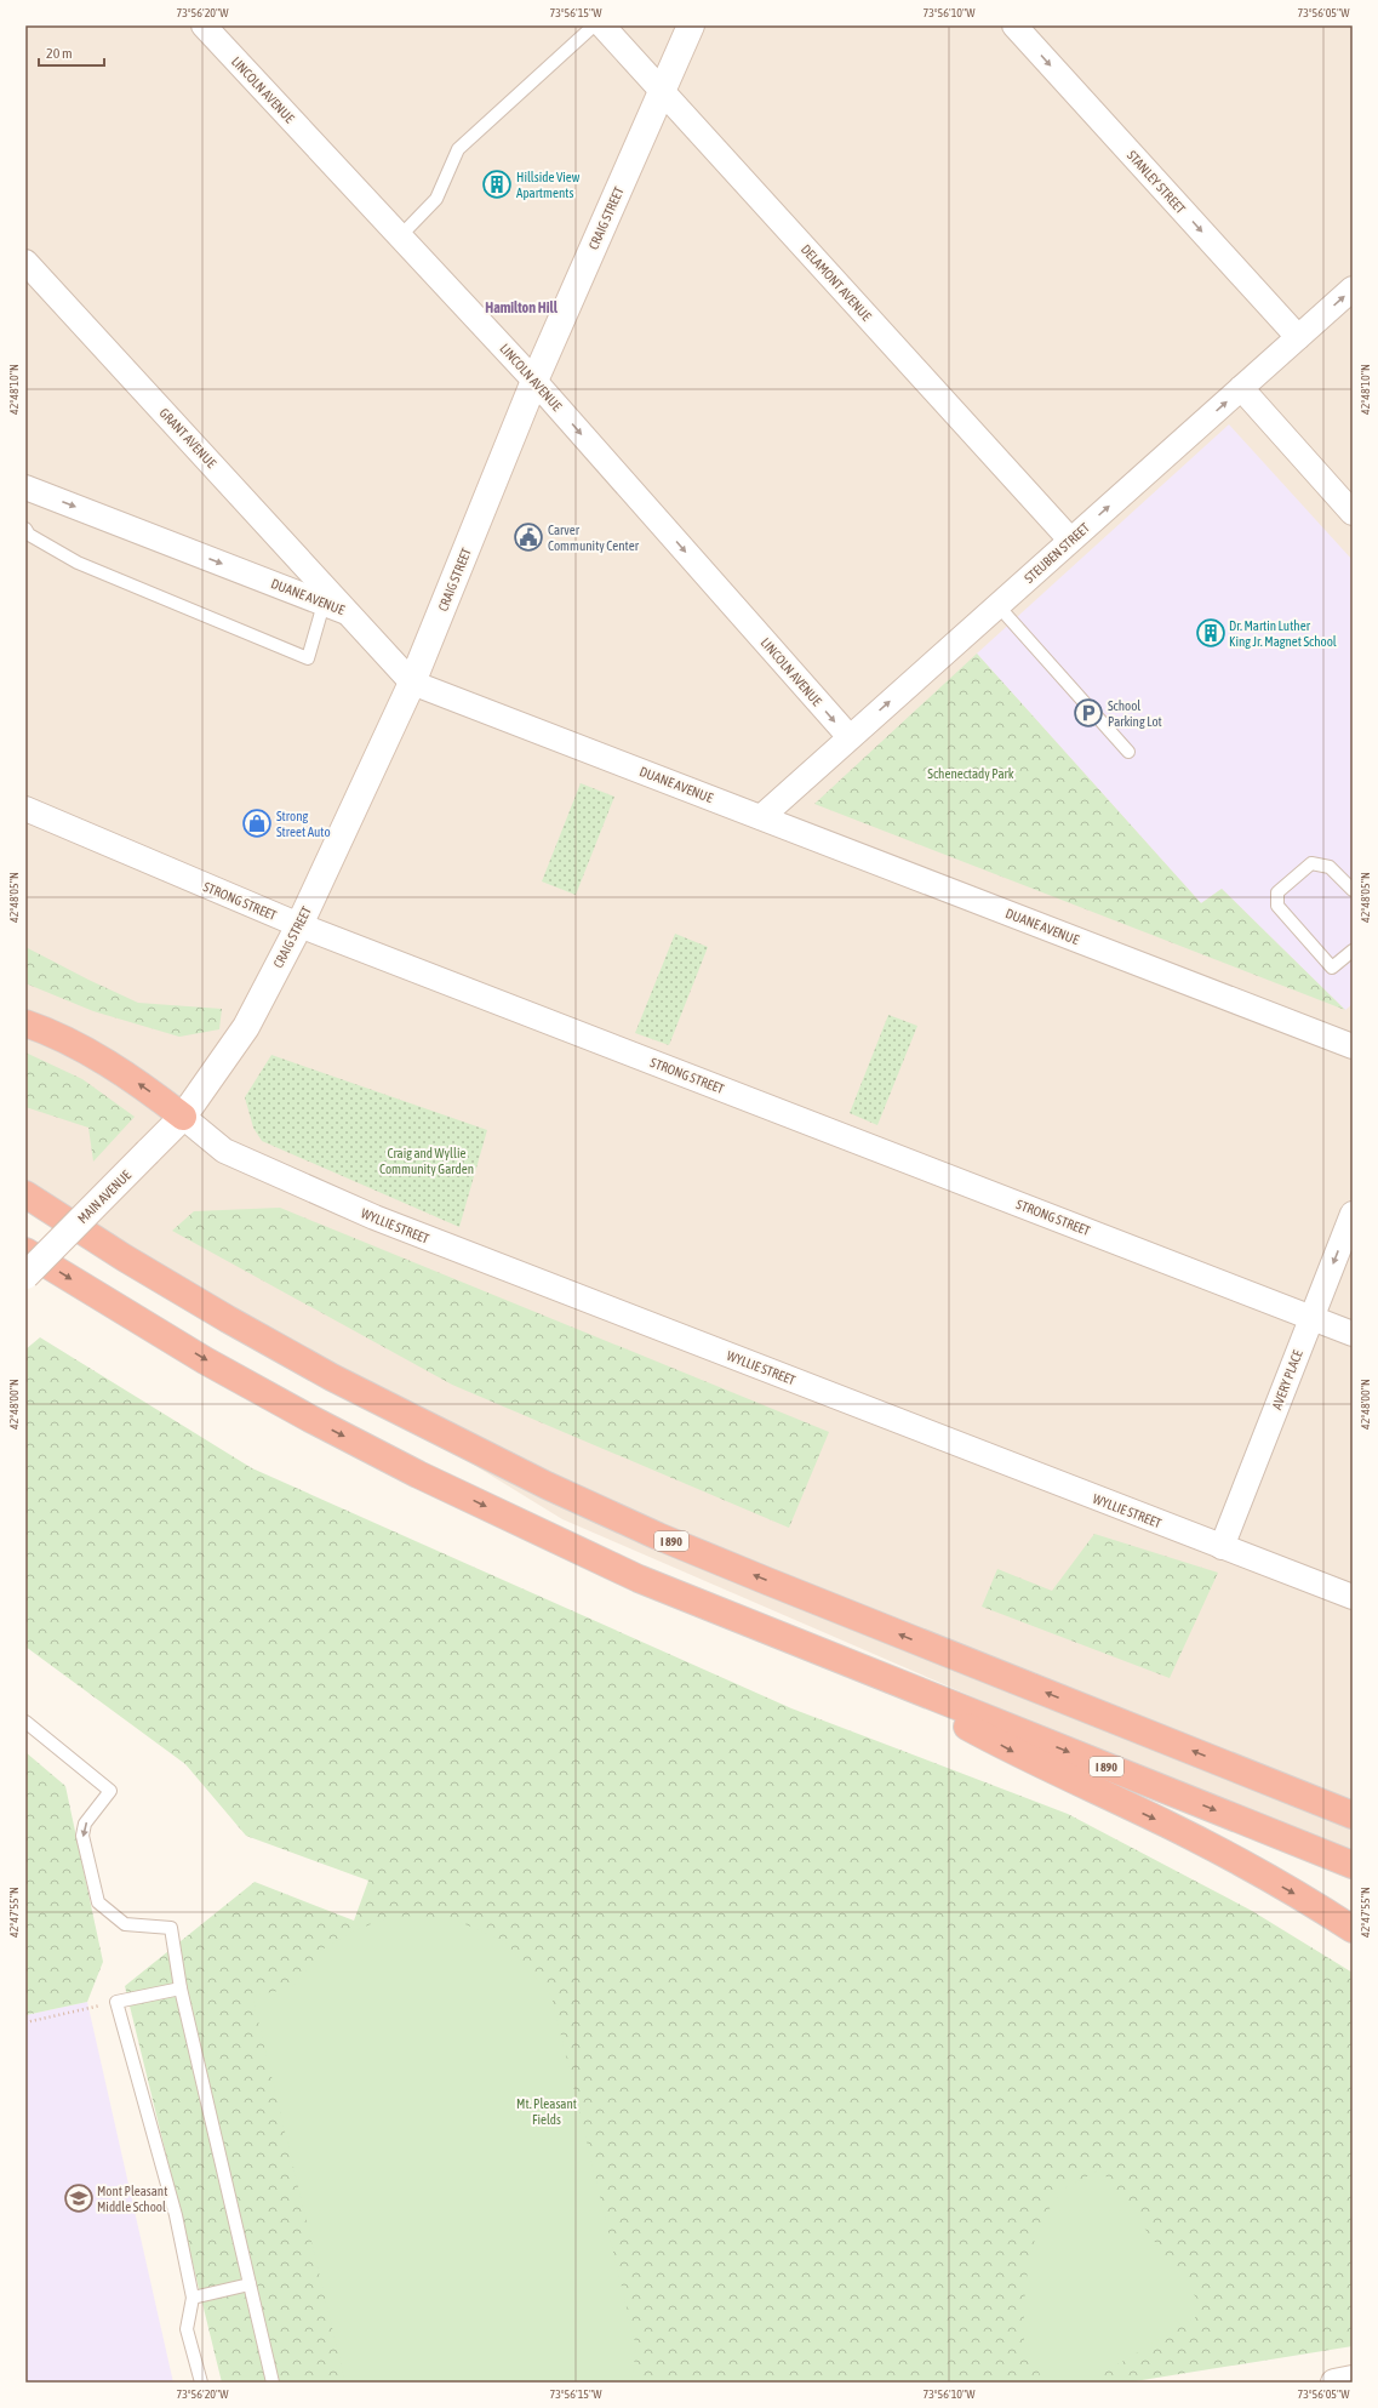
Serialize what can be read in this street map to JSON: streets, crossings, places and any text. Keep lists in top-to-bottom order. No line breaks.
{"streets":{"highway":["I 890"],"street":["LINCOLN AVENUE","STANLEY STREET","CRAIG STREET","DELAMONT AVENUE","GRANT AVENUE","STEUBEN STREET","DUANE AVENUE","STRONG STREET","MAIN AVENUE","WYLLIE STREET","AVERY PLACE"]},"crossings":[["LINCOLN AVENUE","CRAIG STREET"],["LINCOLN AVENUE","STEUBEN STREET"],["STANLEY STREET","STEUBEN STREET"],["CRAIG STREET","DELAMONT AVENUE"],["CRAIG STREET","DUANE AVENUE"],["CRAIG STREET","STRONG STREET"],["CRAIG STREET","MAIN AVENUE"],["CRAIG STREET","WYLLIE STREET"],["DELAMONT AVENUE","STEUBEN STREET"],["GRANT AVENUE","DUANE AVENUE"],["STEUBEN STREET","DUANE AVENUE"],["STRONG STREET","AVERY PLACE"],["MAIN AVENUE","WYLLIE STREET"],["WYLLIE STREET","AVERY PLACE"]],"one_way":["LINCOLN AVENUE","STANLEY STREET","STEUBEN STREET"],"districts":["Hamilton Hill"],"parks":["Schenectady Park","Craig and Wyllie Community Garden","Mt. Pleasant Fields"],"places":{"building":["Hillside View Apartments","Dr. Martin Luther King Jr. Magnet School"],"public building":["Carver Community Center"],"parking":["School Parking Lot"],"shop":["Strong Street Auto"],"school or university":["Mont Pleasant Middle School"]},"scale_bar":"20 m","coordinates":["73°56'20\"W","73°56'15\"W","73°56'10\"W","73°56'05\"W","42°48'10\"N","42°48'05\"N","42°48'00\"N","42°47'55\"N"]}
